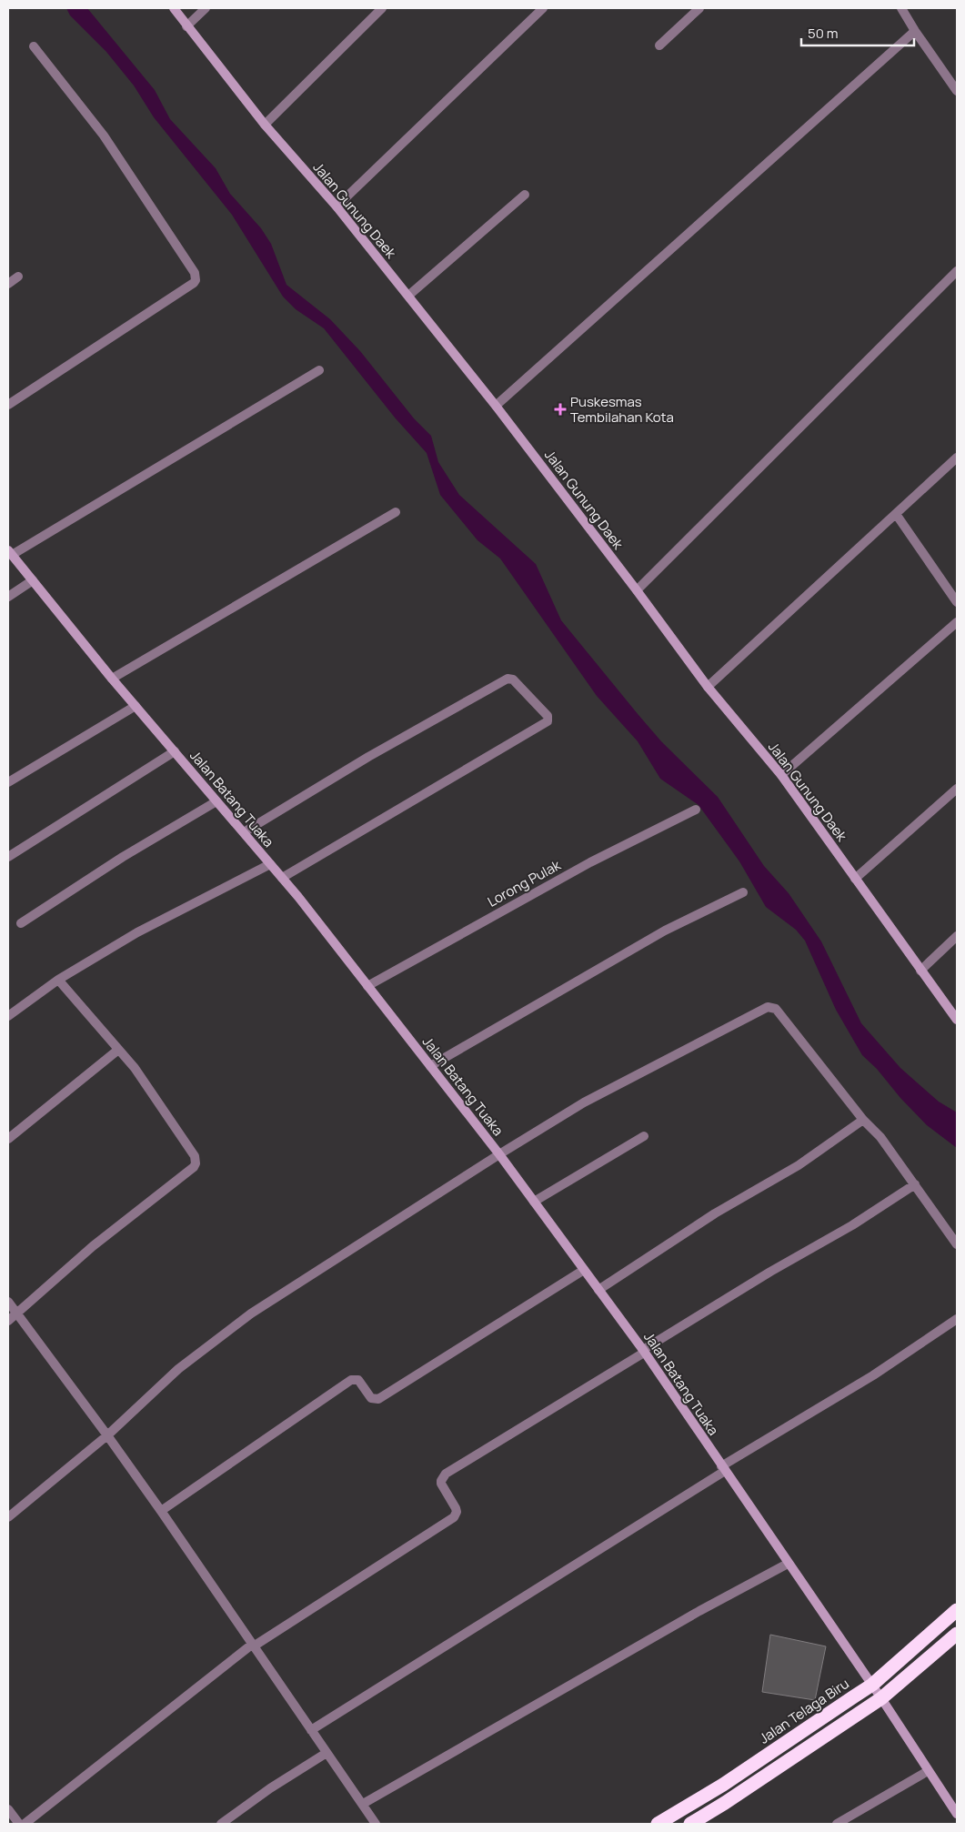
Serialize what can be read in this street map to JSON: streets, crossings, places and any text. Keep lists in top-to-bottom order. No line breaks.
{"streets":{"highway":["Jalan Telaga Biru"],"street":["Jalan Gunung Daek","Jalan Batang Tuaka","Lorong Pulak"]},"crossings":[["Jalan Batang Tuaka","Lorong Pulak"],["Jalan Batang Tuaka","Jalan Telaga Biru"]],"places":{"health":["Puskesmas Tembilahan Kota"]},"scale_bar":"50 m"}
